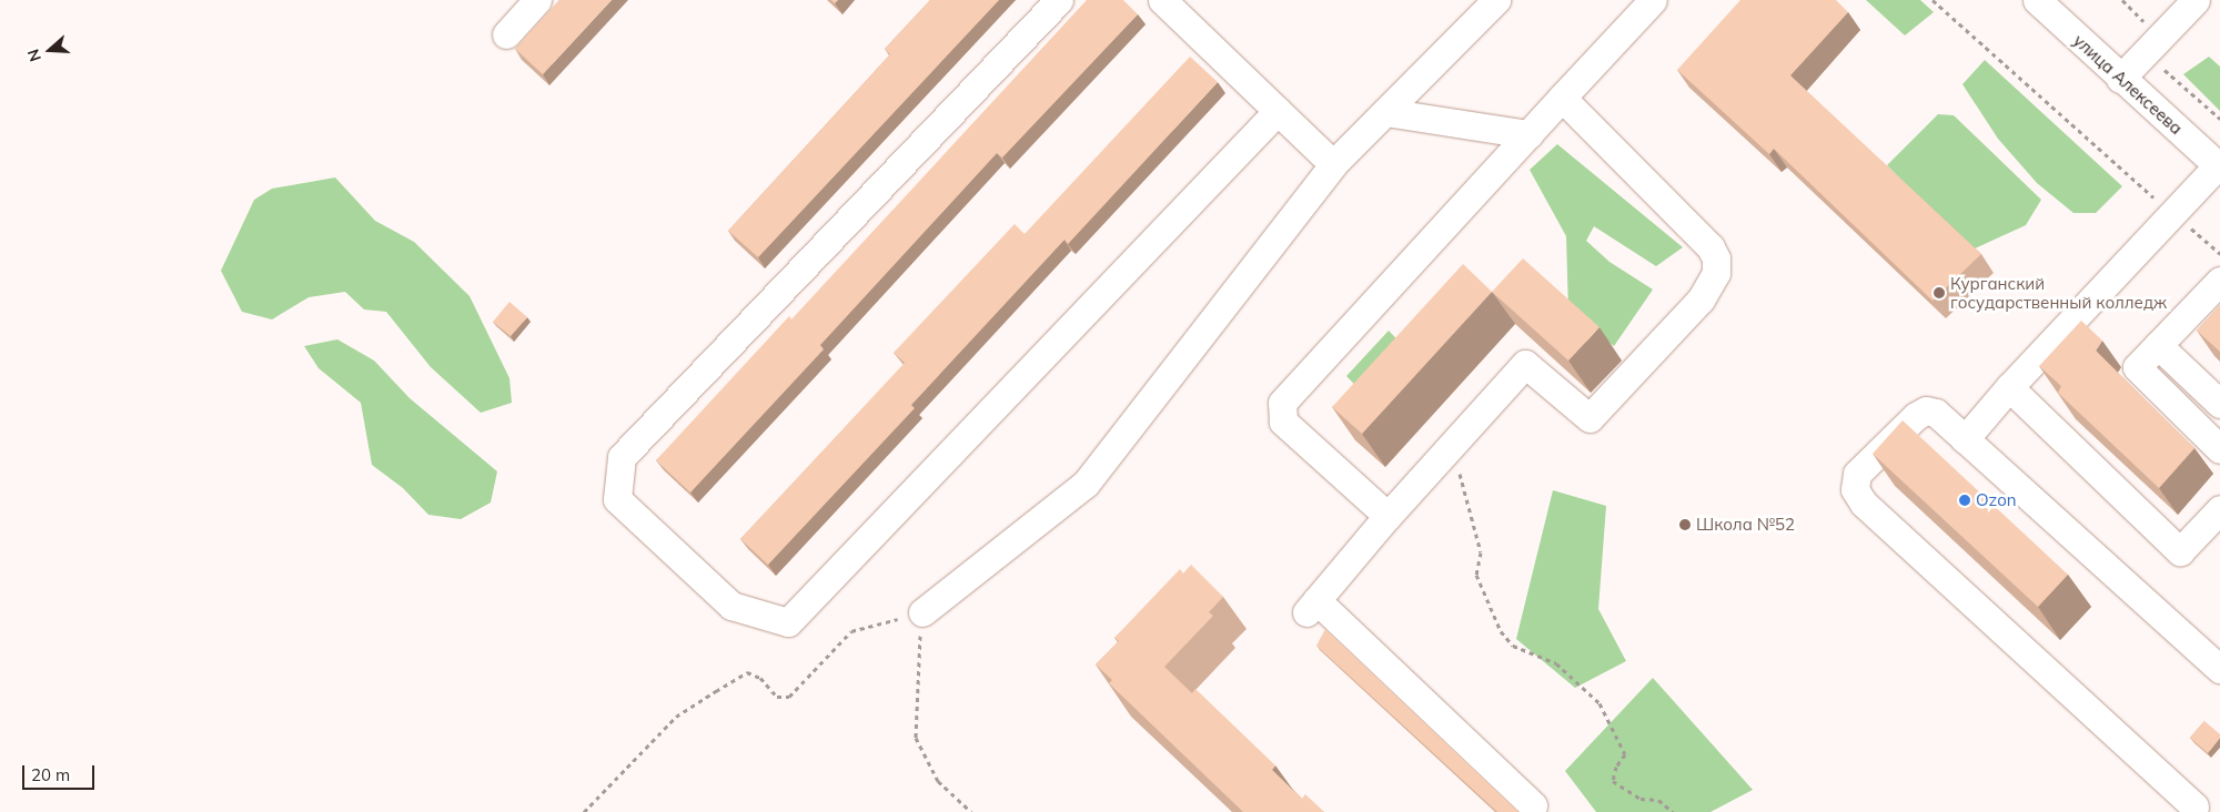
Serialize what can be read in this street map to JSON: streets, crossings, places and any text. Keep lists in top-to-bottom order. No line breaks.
{"streets":{"street":["улица Алексеева"]},"places":["Курганский государственный колледж","Ozon","Школа №52"],"scale_bar":"20 m","north":"left"}
